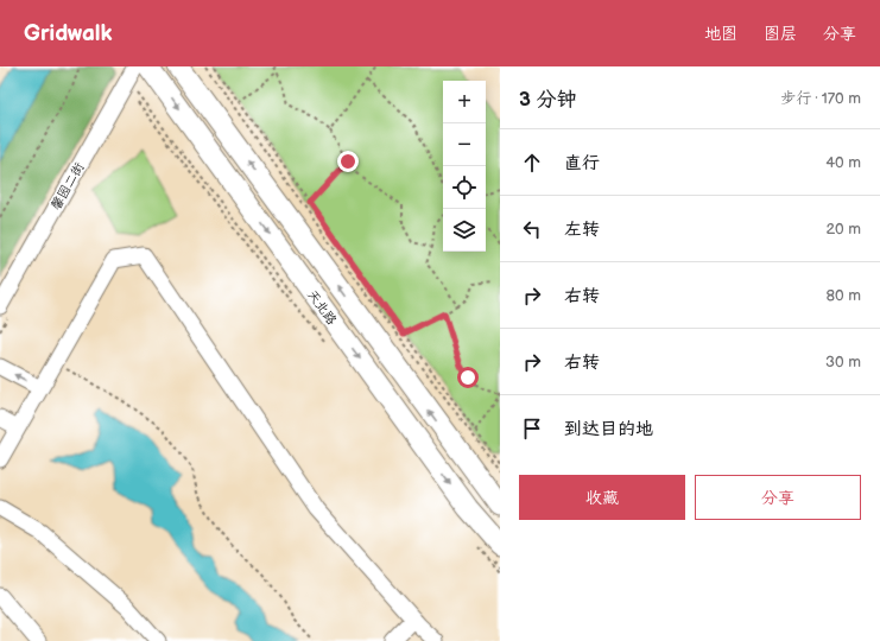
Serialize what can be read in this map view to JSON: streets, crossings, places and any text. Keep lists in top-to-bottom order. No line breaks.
{"streets":{"main road":["天北路"],"street":["馨园二街"]},"page":{"header":"Gridwalk","nav":["地图","图层","分享"],"heading":["3 分钟","步行 · 170 m"],"map_buttons":["+","−"],"list":[["直行","40 m"],["左转","20 m"],["右转","80 m"],["右转","30 m"],"到达目的地"],"buttons":["收藏","分享"]}}
